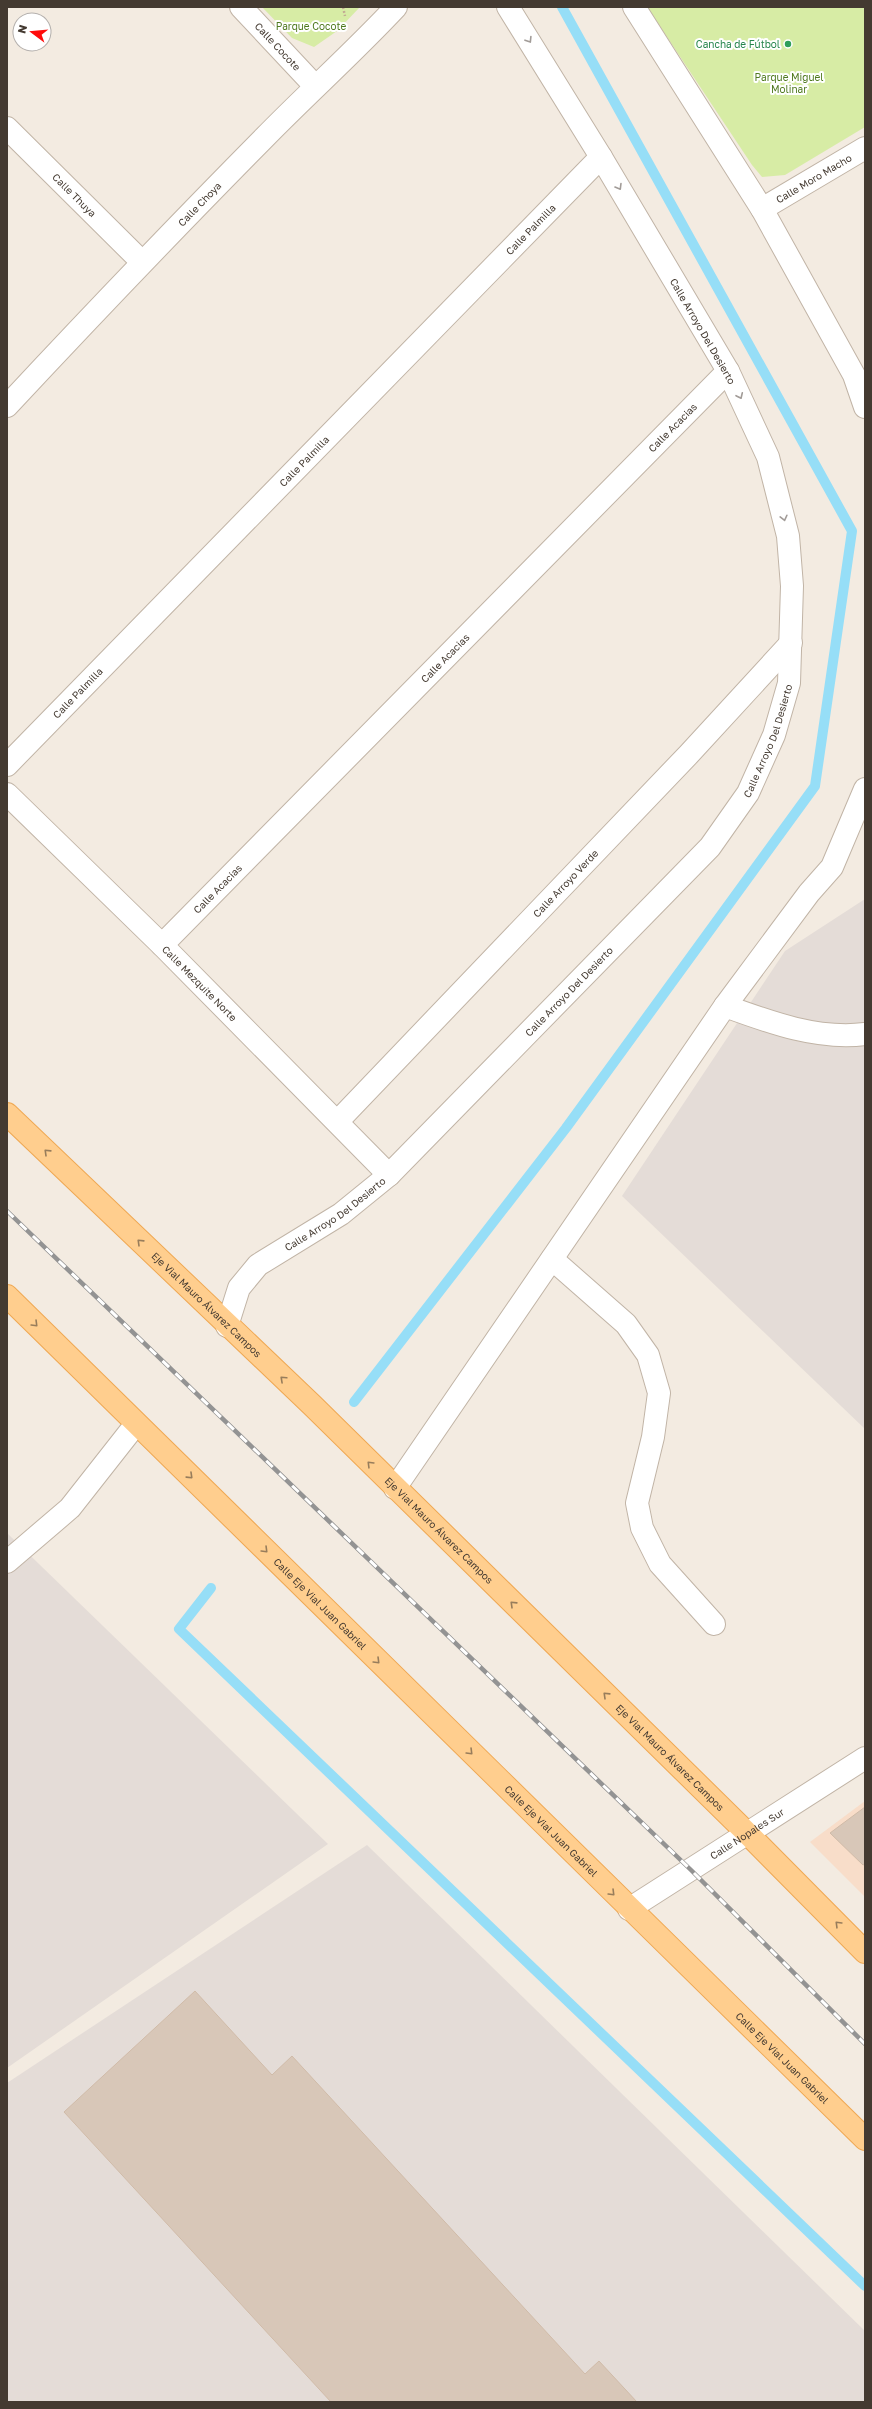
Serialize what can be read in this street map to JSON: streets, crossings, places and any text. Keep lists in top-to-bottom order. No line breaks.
{"streets":{"main road":["Eje Vial Mauro Álvarez Campos","Calle Eje Vial Juan Gabriel"],"street":["Calle Cocote","Calle Moro Macho","Calle Thuya","Calle Choya","Calle Palmilla","Calle Arroyo Del Desierto","Calle Acacias","Calle Arroyo Verde","Calle Mezquite Norte","Calle Nopales Sur"]},"crossings":[["Calle Cocote","Calle Choya"],["Calle Thuya","Calle Choya"],["Calle Palmilla","Calle Arroyo Del Desierto"],["Calle Arroyo Del Desierto","Calle Acacias"],["Calle Arroyo Del Desierto","Calle Arroyo Verde"],["Calle Arroyo Del Desierto","Calle Mezquite Norte"],["Calle Arroyo Del Desierto","Eje Vial Mauro Álvarez Campos"],["Calle Acacias","Calle Mezquite Norte"],["Calle Arroyo Verde","Calle Mezquite Norte"],["Eje Vial Mauro Álvarez Campos","Calle Nopales Sur"],["Calle Eje Vial Juan Gabriel","Calle Nopales Sur"]],"one_way":["Eje Vial Mauro Álvarez Campos","Calle Eje Vial Juan Gabriel"],"parks":["Parque Cocote","Parque Miguel Molinar"],"places":["Cancha de Fútbol"],"north":"left"}
